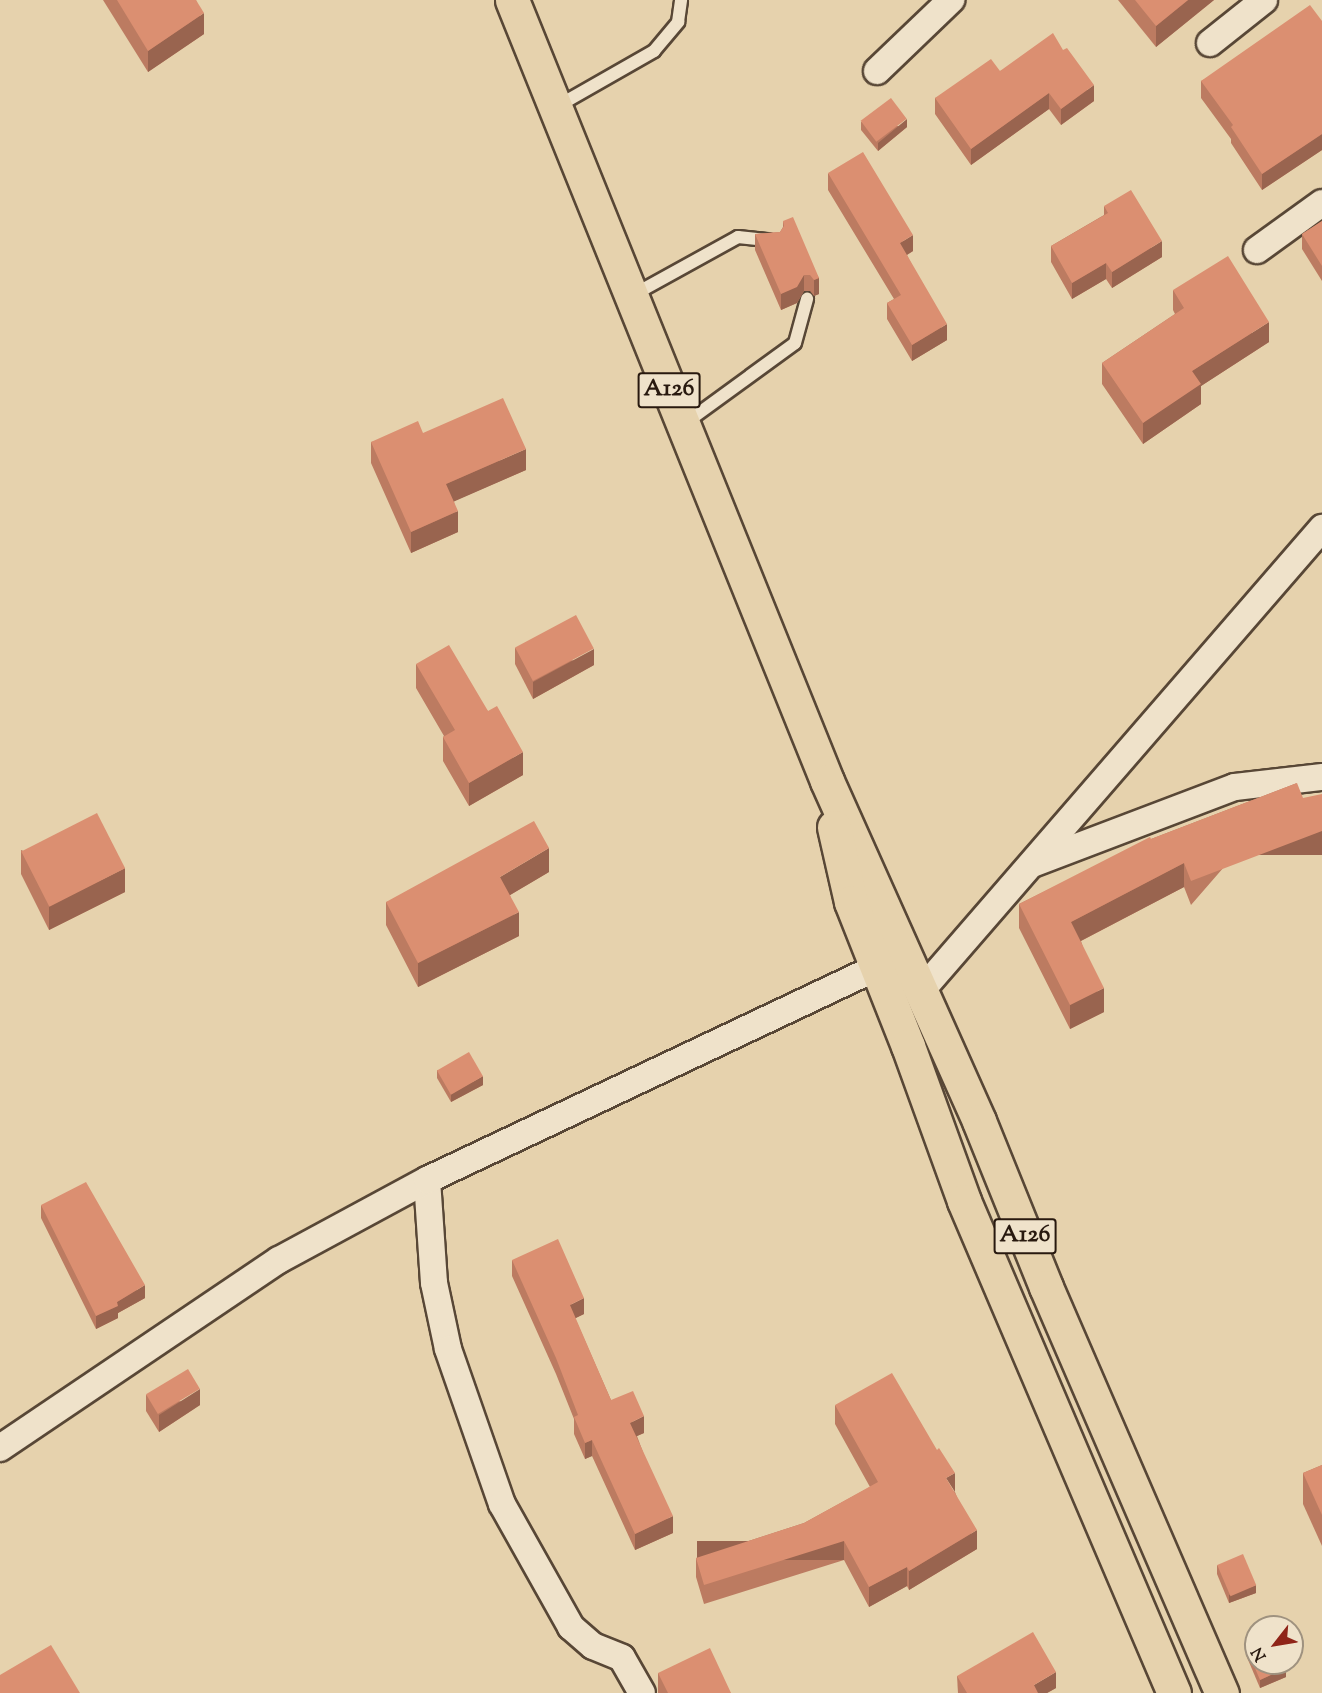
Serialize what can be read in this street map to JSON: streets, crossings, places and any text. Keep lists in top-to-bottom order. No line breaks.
{"streets":{"highway":["A126"]},"north":"bottom left"}
